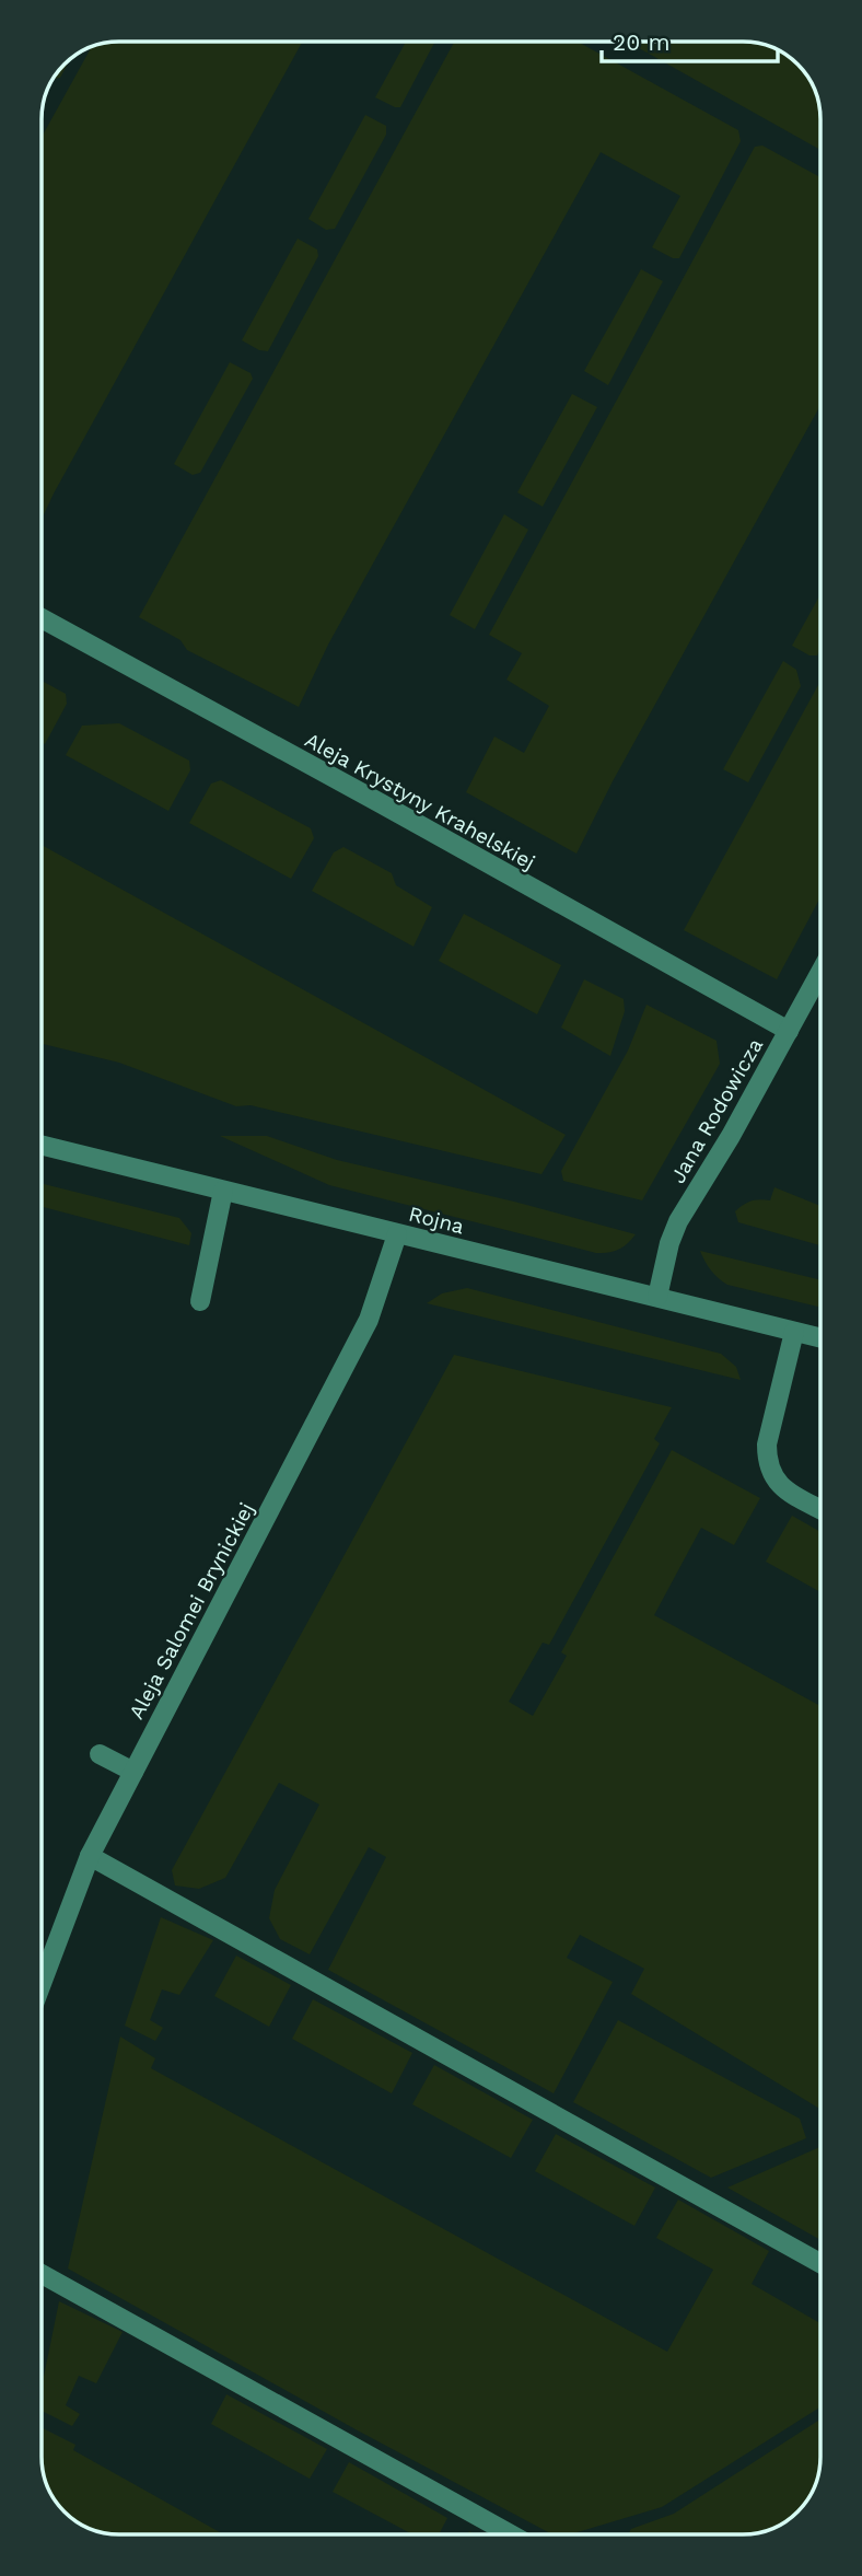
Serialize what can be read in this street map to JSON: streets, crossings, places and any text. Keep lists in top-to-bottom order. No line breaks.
{"streets":{"street":["Aleja Krystyny Krahelskiej","Jana Rodowicza","Rojna","Aleja Salomei Brynickiej"]},"crossings":[["Aleja Krystyny Krahelskiej","Jana Rodowicza"],["Jana Rodowicza","Rojna"],["Rojna","Aleja Salomei Brynickiej"]],"scale_bar":"20 m"}
